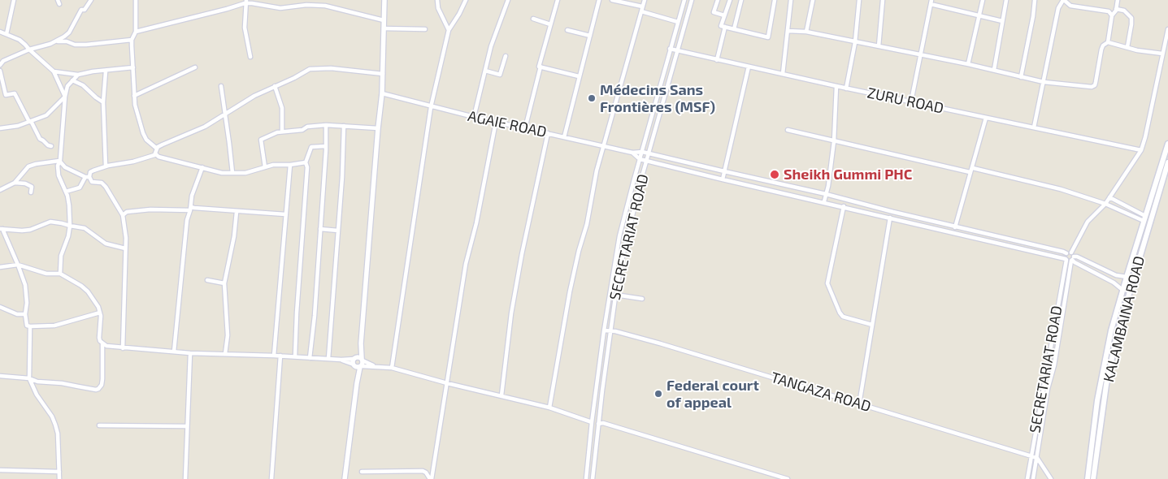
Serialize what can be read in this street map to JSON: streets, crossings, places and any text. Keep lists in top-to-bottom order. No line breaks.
{"streets":{"main road":["KALAMBAINA ROAD"],"street":["ZURU ROAD","AGAIE ROAD","SECRETARIAT ROAD","TANGAZA ROAD"]},"crossings":[["ZURU ROAD","SECRETARIAT ROAD"],["SECRETARIAT ROAD","TANGAZA ROAD"]],"places":["Médecins Sans Frontières (MSF)","Sheikh Gummi PHC","Federal court of appeal"]}
